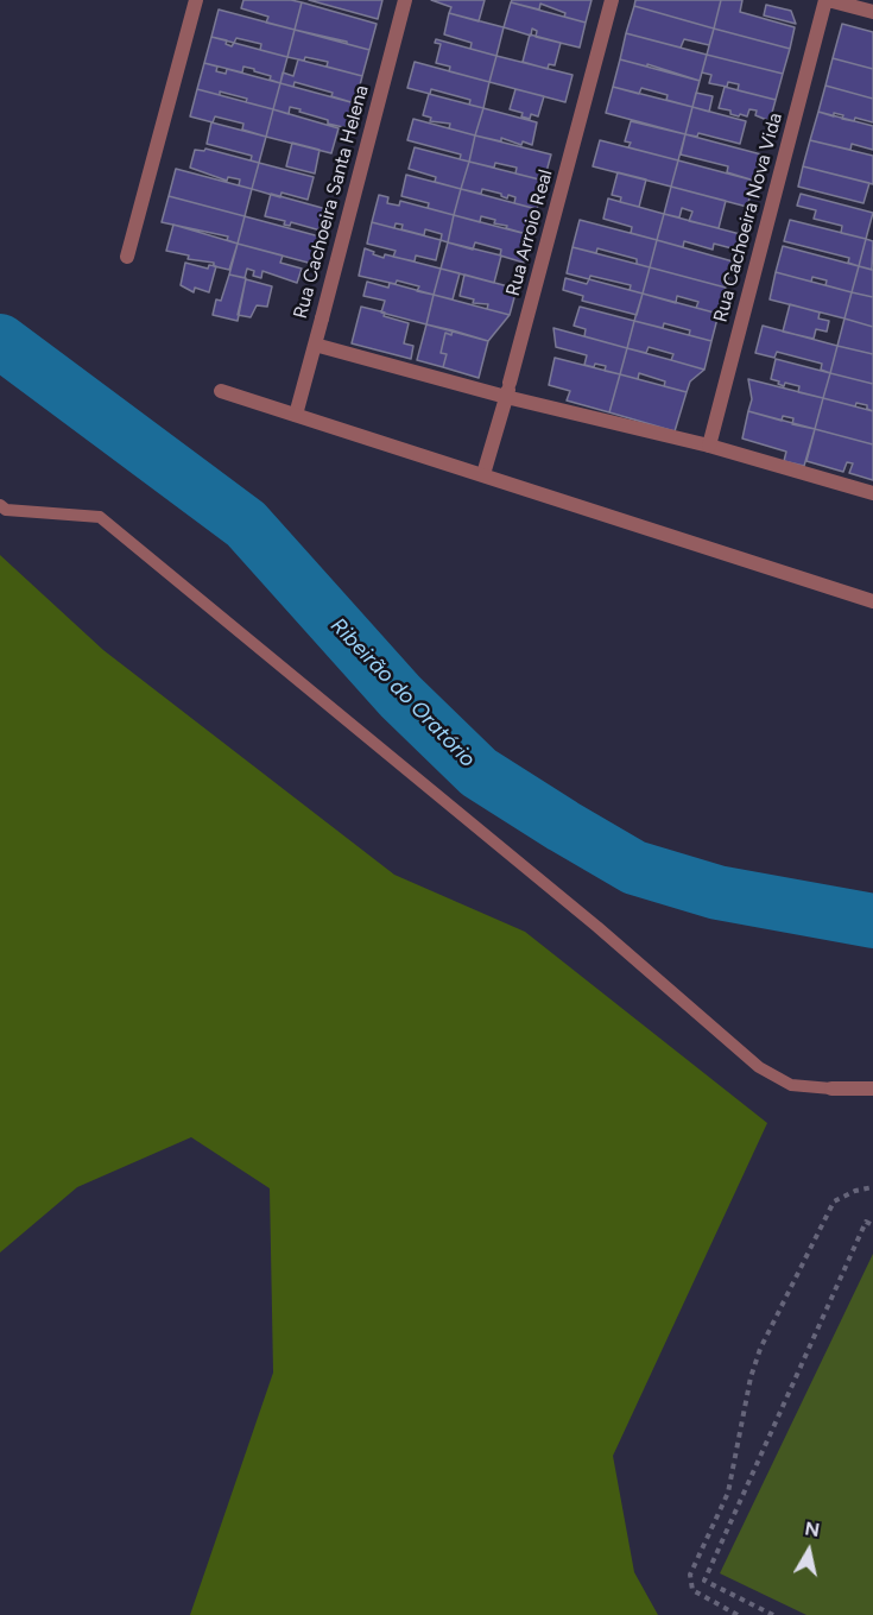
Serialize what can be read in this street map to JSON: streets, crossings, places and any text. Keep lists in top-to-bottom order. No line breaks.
{"streets":{"street":["Rua Cachoeira Santa Helena","Rua Cachoeira Nova Vida","Rua Arroio Real"]},"water":["Ribeirão do Oratório"],"north":"top"}
